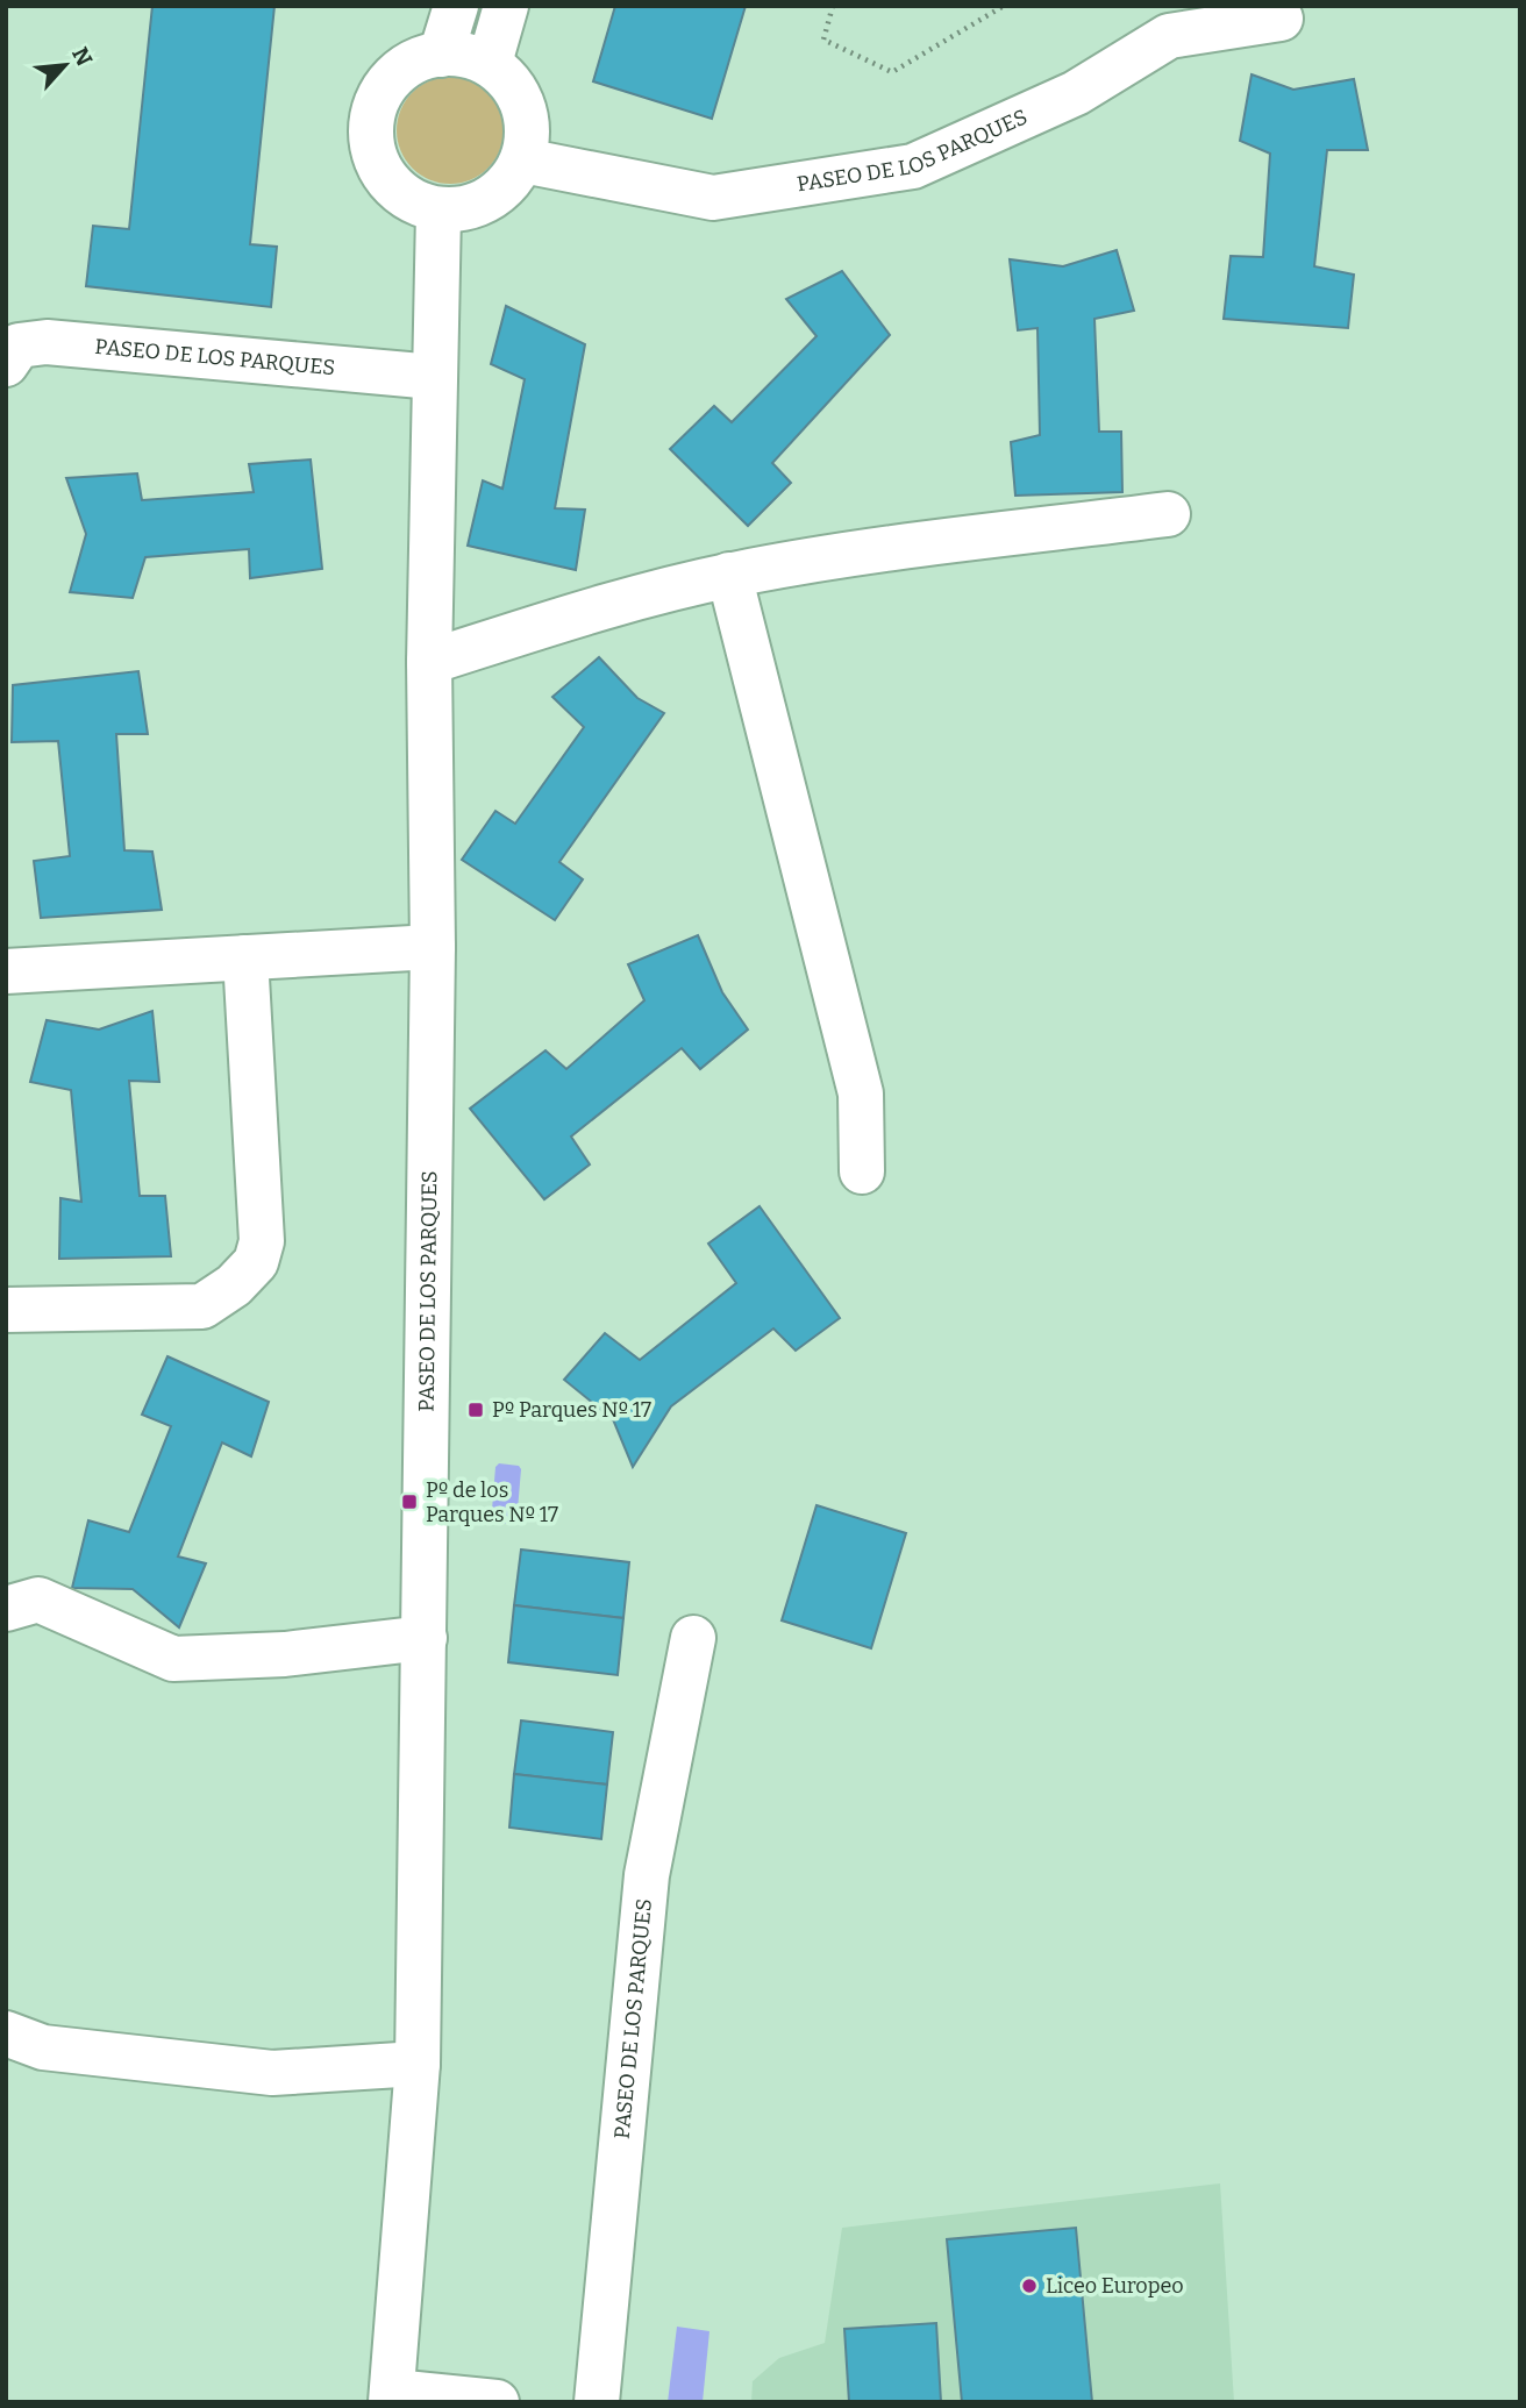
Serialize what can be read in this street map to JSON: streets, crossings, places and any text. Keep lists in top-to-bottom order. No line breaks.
{"streets":{"street":["PASEO DE LOS PARQUES"]},"places":{"transit":["Pº Parques Nº 17","Pº de los Parques Nº 17"],"other":["Liceo Europeo"]},"north":"top right"}
